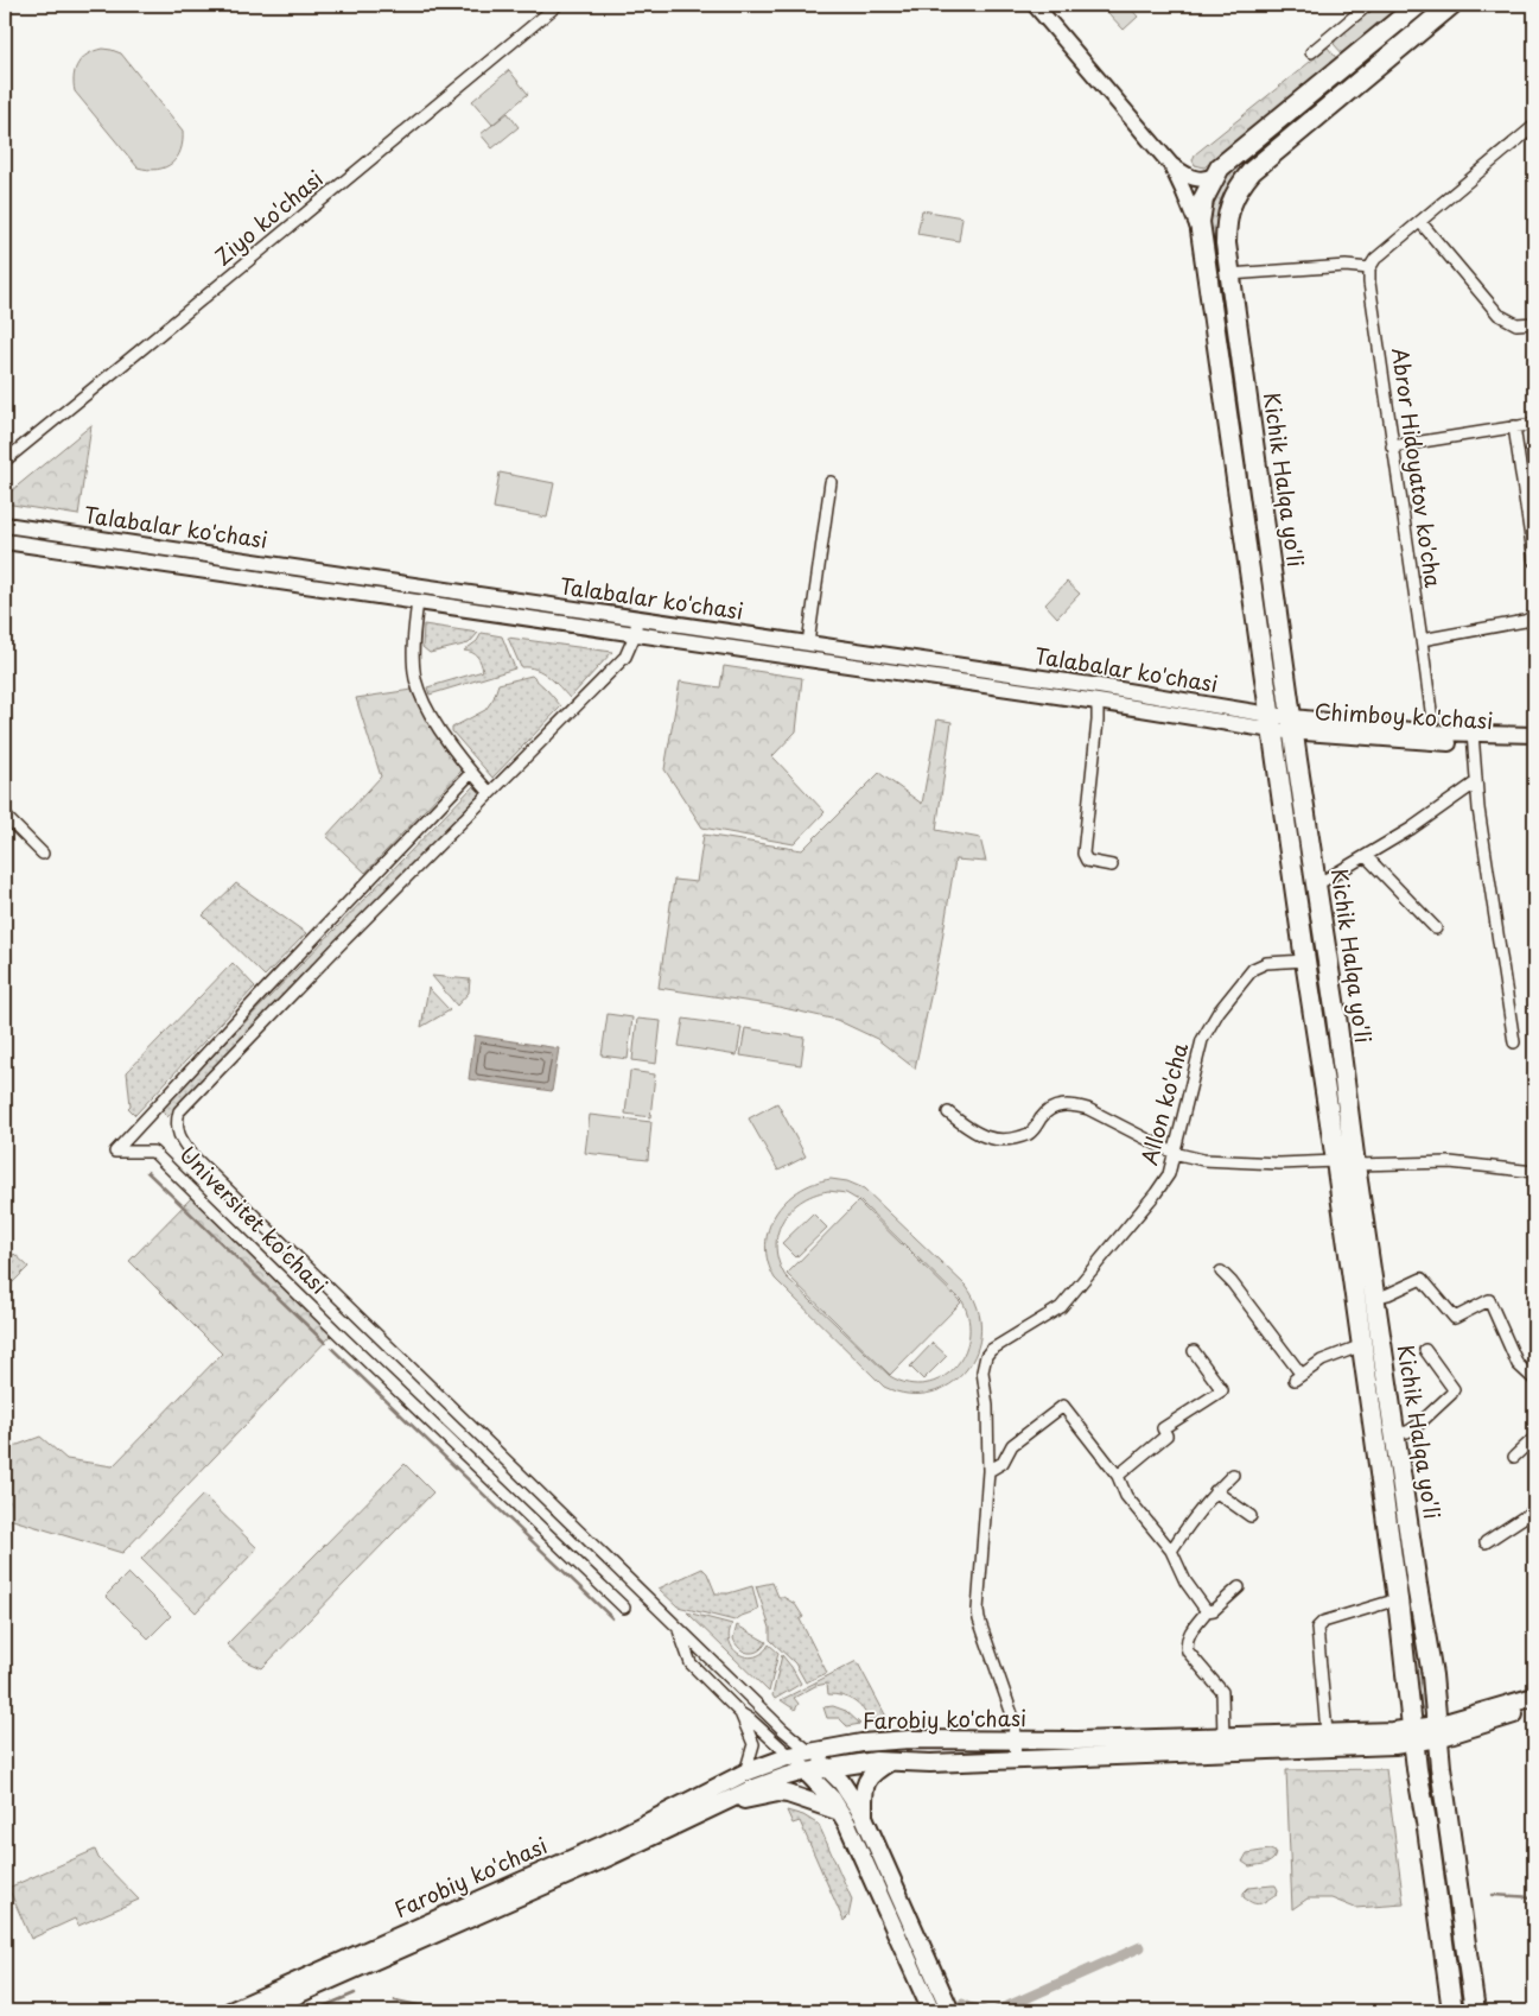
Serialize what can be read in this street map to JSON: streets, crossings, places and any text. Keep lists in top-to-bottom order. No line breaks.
{"streets":{"highway":["Kichik Halqa yo'li"],"main road":["Talabalar ko'chasi","Chimboy ko'chasi","Farobiy ko'chasi"],"street":["Ziyo ko'chasi","Abror Hidoyatov ko'cha","Allon ko'cha","Universitet ko'chasi"]},"crossings":[["Abror Hidoyatov ko'cha","Chimboy ko'chasi"],["Kichik Halqa yo'li","Talabalar ko'chasi"],["Kichik Halqa yo'li","Chimboy ko'chasi"],["Kichik Halqa yo'li","Allon ko'cha"],["Kichik Halqa yo'li","Farobiy ko'chasi"],["Talabalar ko'chasi","Chimboy ko'chasi"],["Talabalar ko'chasi","Universitet ko'chasi"],["Universitet ko'chasi","Farobiy ko'chasi"]]}
